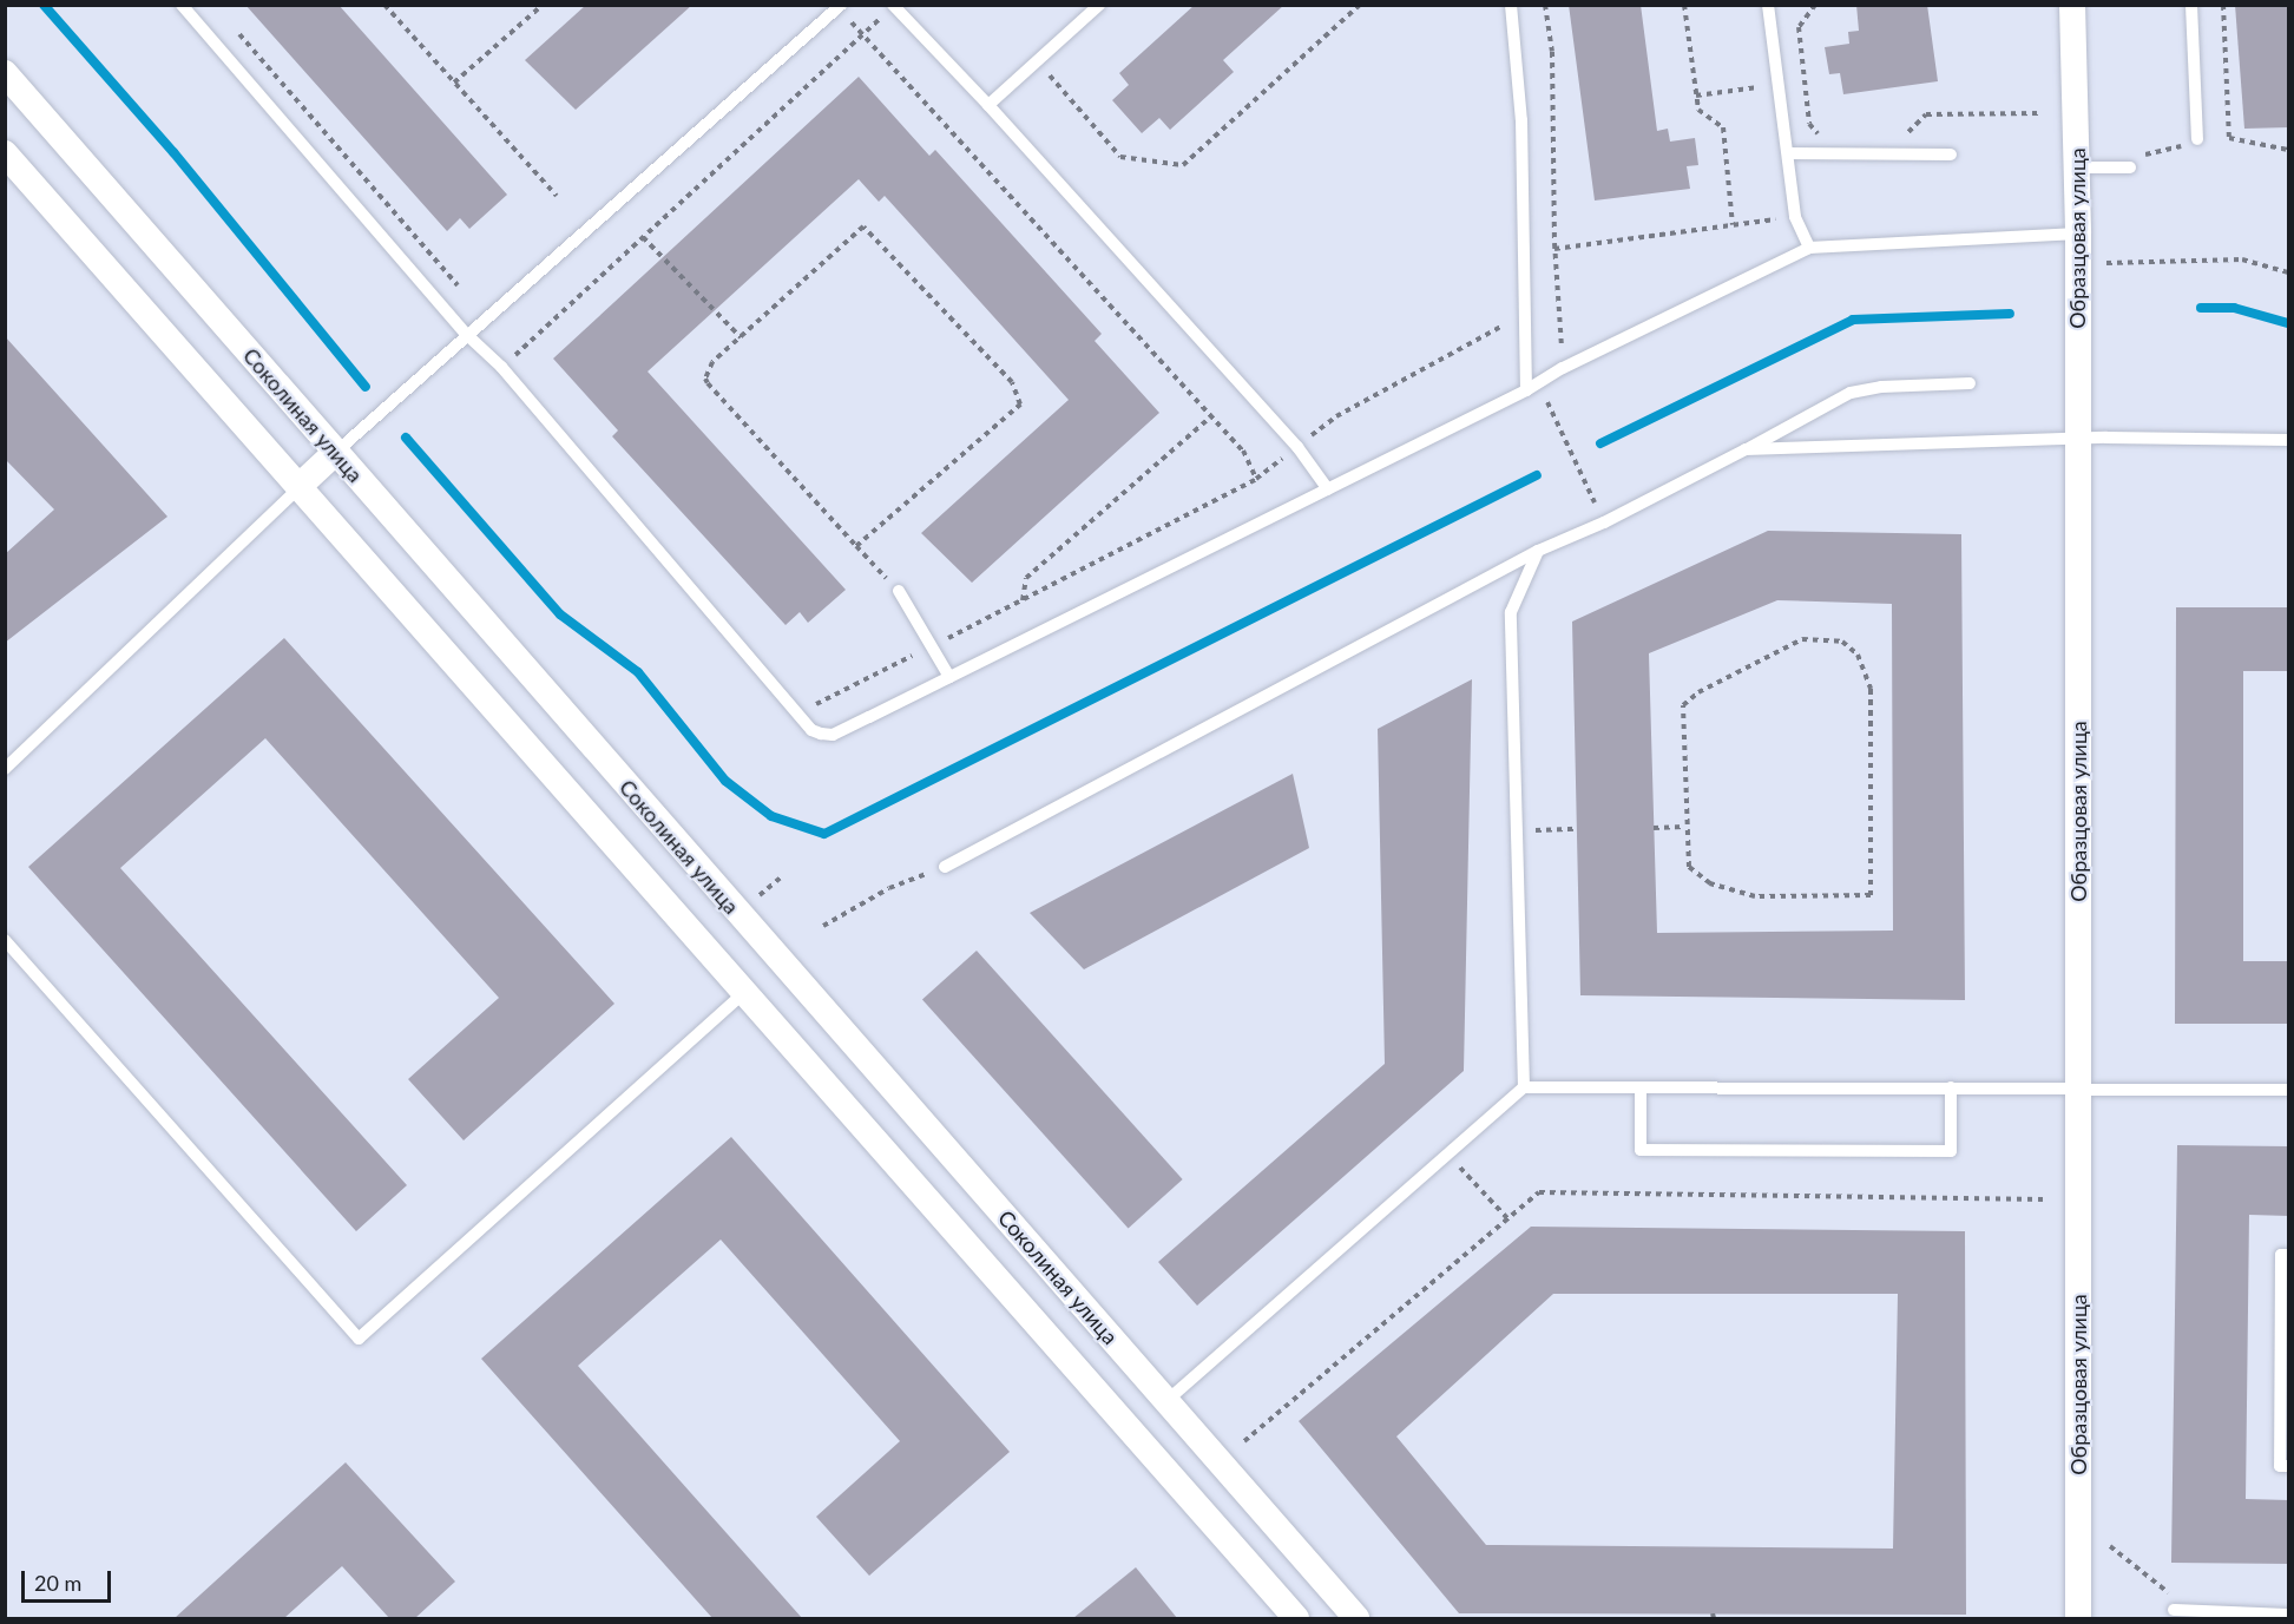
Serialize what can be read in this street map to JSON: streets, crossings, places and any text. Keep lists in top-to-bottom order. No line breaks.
{"streets":{"street":["Образцовая улица","Соколиная улица"]},"scale_bar":"20 m"}
